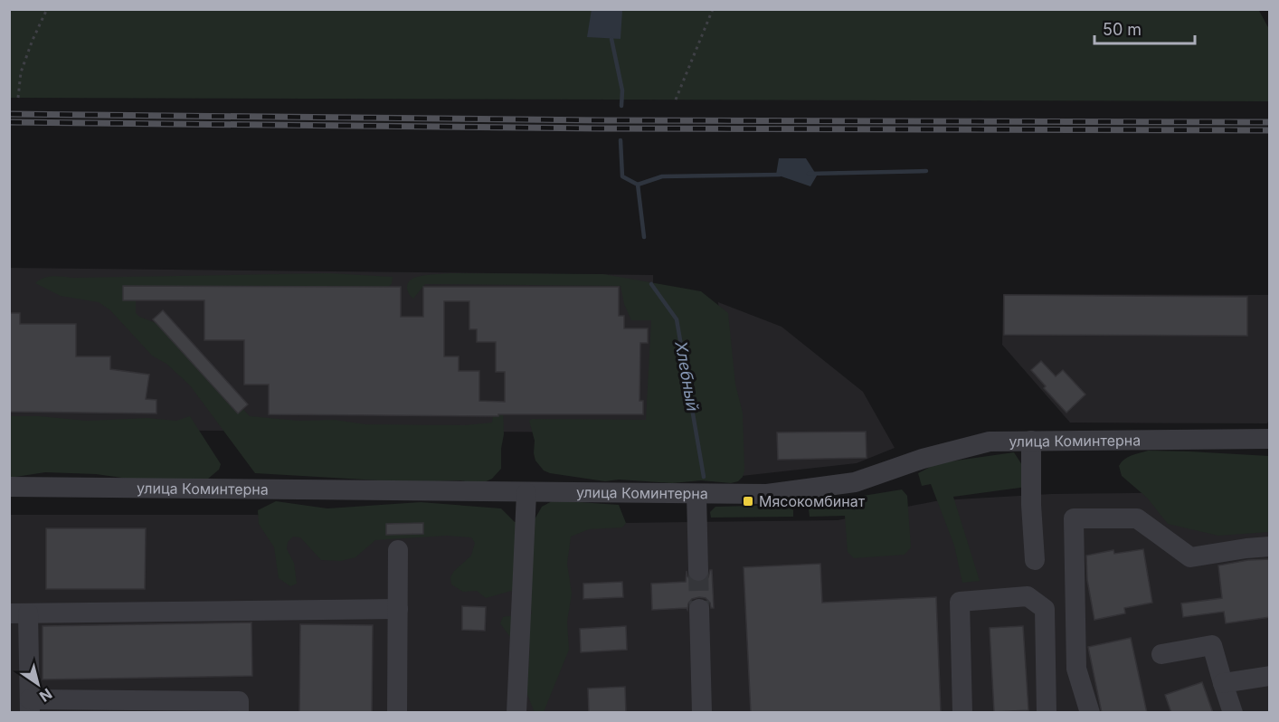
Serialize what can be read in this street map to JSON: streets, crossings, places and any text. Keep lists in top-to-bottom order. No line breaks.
{"streets":{"street":["улица Коминтерна"]},"water":["Хлебный"],"places":{"transit":["Мясокомбинат"]},"scale_bar":"50 m","north":"bottom right"}
